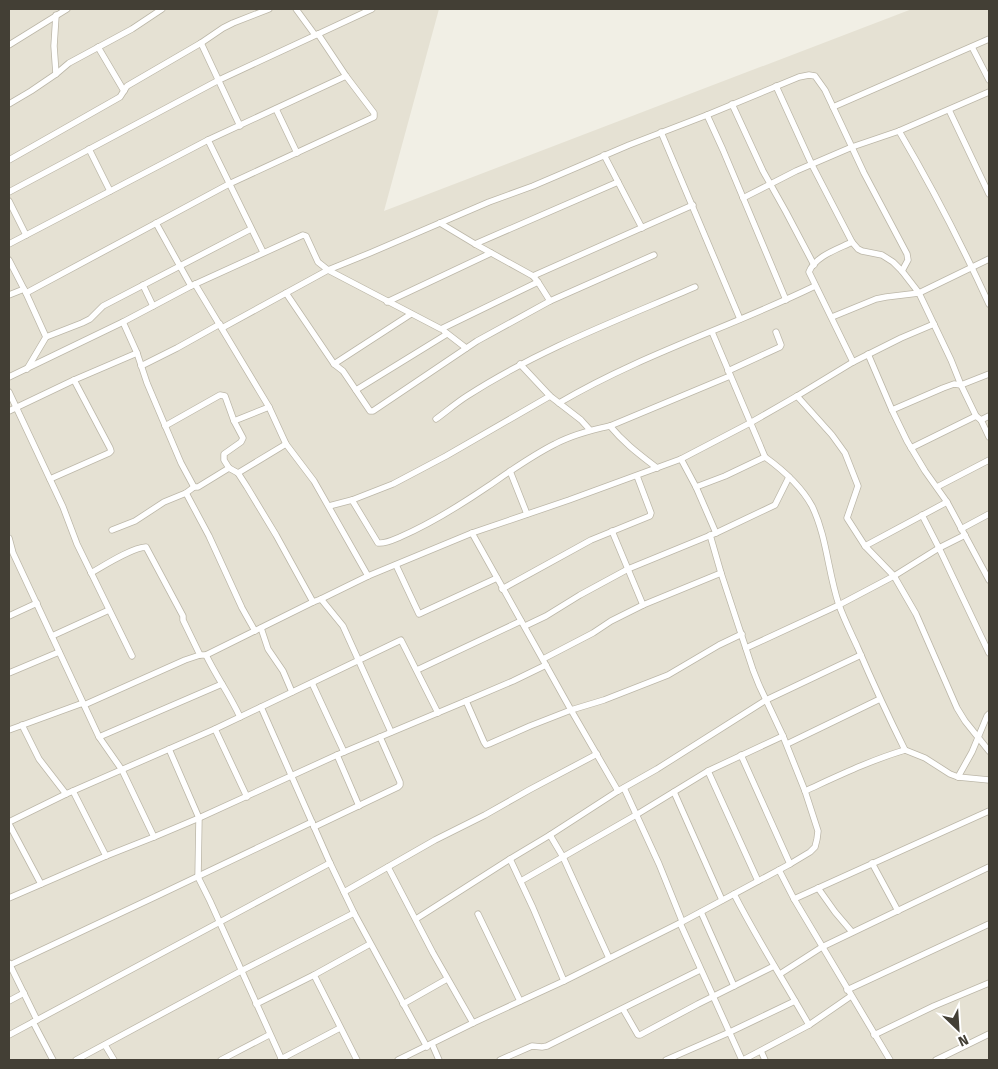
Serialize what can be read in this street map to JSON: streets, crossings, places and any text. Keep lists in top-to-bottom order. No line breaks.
{"north":"bottom right"}
